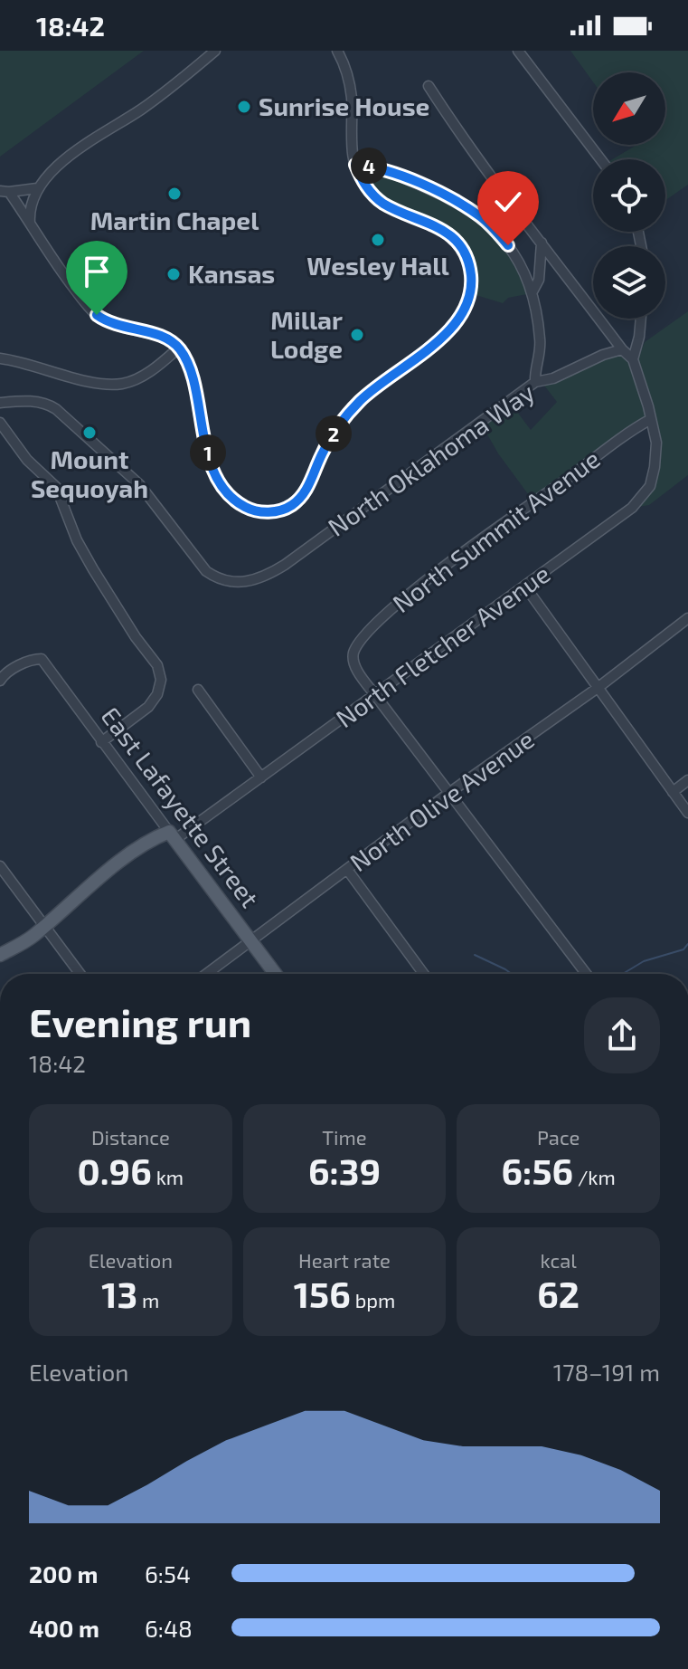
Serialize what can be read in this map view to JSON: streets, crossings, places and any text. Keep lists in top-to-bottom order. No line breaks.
{"streets":{"main road":["East Lafayette Street"],"street":["North Oklahoma Way","North Summit Avenue","North Fletcher Avenue","North Olive Avenue"]},"crossings":[["North Summit Avenue","North Fletcher Avenue"],["North Fletcher Avenue","East Lafayette Street"],["North Olive Avenue","East Lafayette Street"]],"places":["Sunrise House","Martin Chapel","Wesley Hall","Kansas","Millar Lodge","Mount Sequoyah"],"north":"bottom left","page":{"status":"18:42","pins":["4","2","1"],"heading":["Evening run","18:42"],"stats":[["Distance","0.96 km"],["Time","6:39"],["Pace","6:56 /km"],["Elevation","13 m"],["Heart rate","156 bpm"],["kcal","62"]],"chart":["Elevation","178–191 m"],"list":[{"name":"200 m","note":"6:54"},{"name":"400 m","note":"6:48"}]}}
